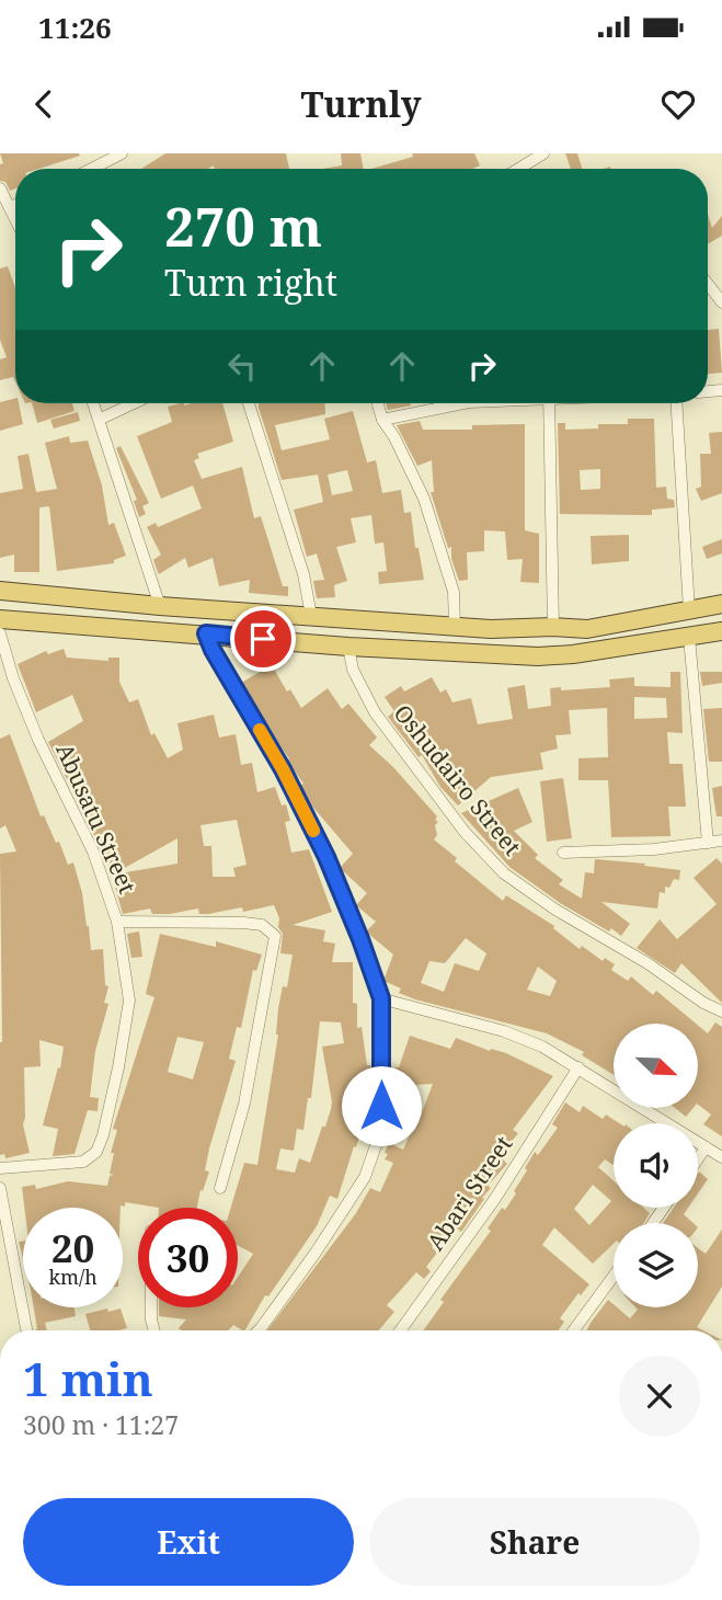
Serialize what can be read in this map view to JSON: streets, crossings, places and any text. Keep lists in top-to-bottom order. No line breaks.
{"streets":{"street":["Oshudairo Street","Abusatu Street","Abari Street"]},"north":"bottom right","page":{"status":"11:26","header":"Turnly","turn":["270 m","Turn right"],"speed":"20 km/h","limit":"30","heading":["1 min","300 m · 11:27"],"buttons":["Exit","Share"]}}
